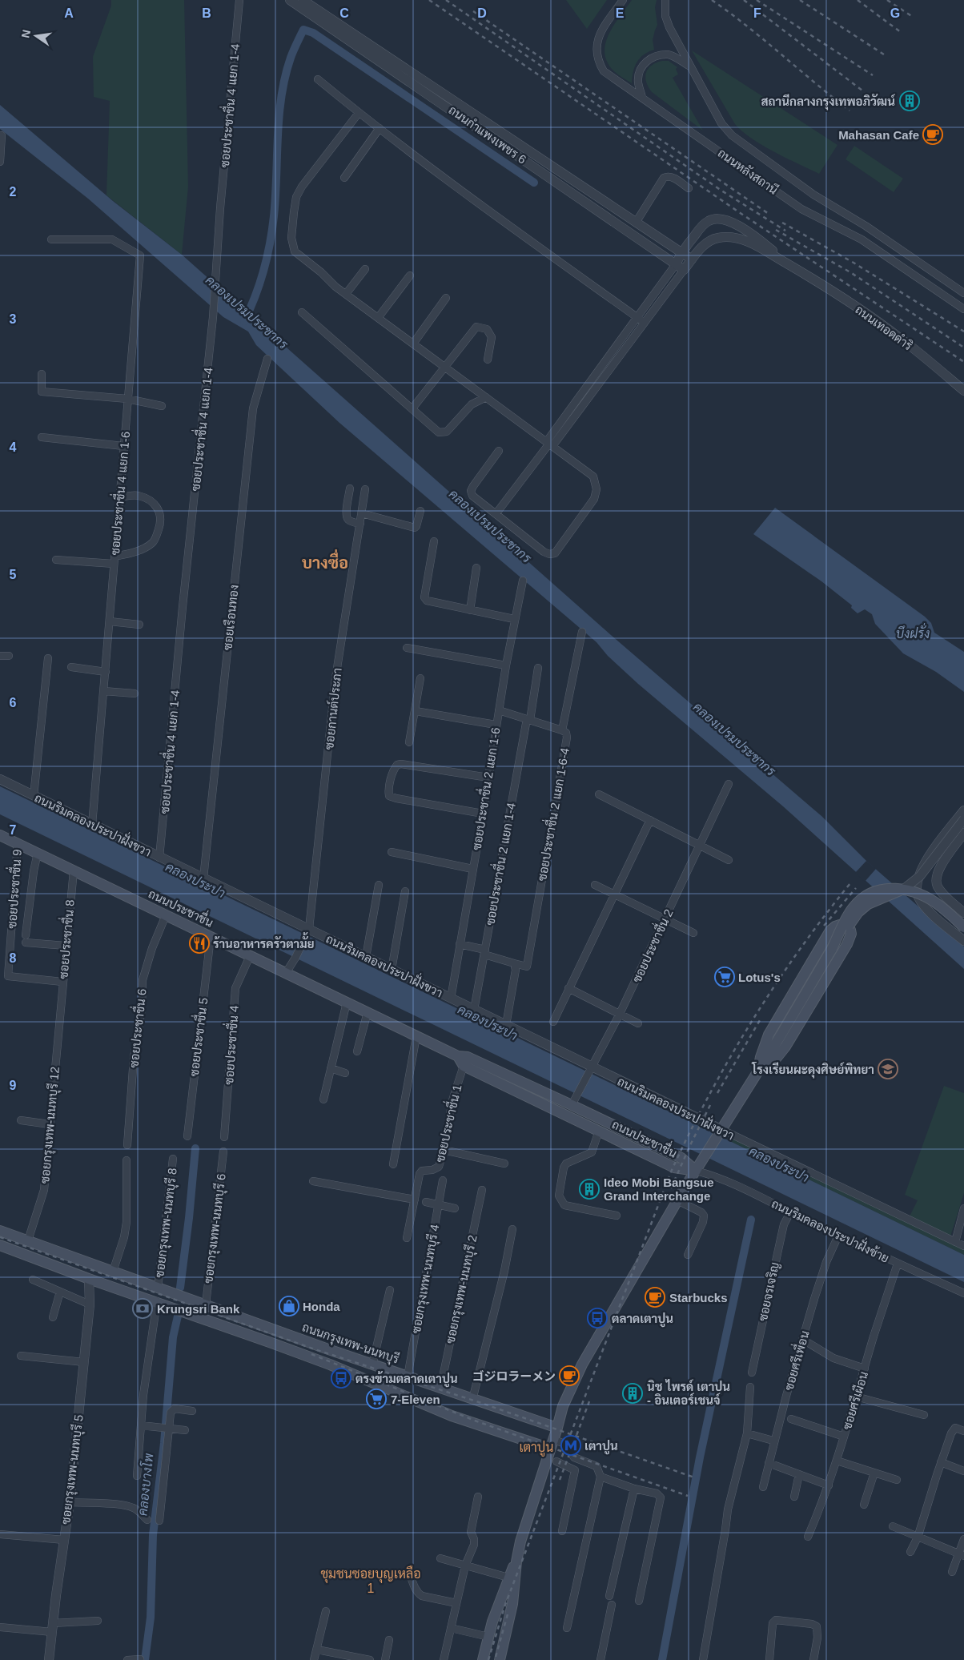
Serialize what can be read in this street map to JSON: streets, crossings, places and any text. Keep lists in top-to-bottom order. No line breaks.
{"streets":{"main road":["ถนนประชาชื่น","ถนนกรุงเทพ-นนทบุรี"],"street":["ซอยประชาชื่น 4 แยก 1-4","ถนนกำแพงเพชร 6","ถนนหลังสถานี","ถนนเทอดดำริ","ซอยประชาชื่น 4 แยก 1-6","ซอยเรือนทอง","ซอยกานต์ประภา","ซอยประชาชื่น 2 แยก 1-6","ซอยประชาชื่น 2 แยก 1-6-4","ถนนริมคลองประปาฝั่งขวา","ซอยประชาชื่น 2 แยก 1-4","ซอยประชาชื่น 9","ซอยประชาชื่น 8","ซอยประชาชื่น 2","ซอยประชาชื่น 6","ซอยประชาชื่น 5","ซอยประชาชื่น 4","ซอยประชาชื่น 1","ซอยกรุงเทพ-นนทบุรี 12","ซอยกรุงเทพ-นนทบุรี 8","ซอยกรุงเทพ-นนทบุรี 6","ถนนริมคลองประปาฝั่งซ้าย","ซอยกรุงเทพ-นนทบุรี 4","ซอยกรุงเทพ-นนทบุรี 2","ซอยจรเจริญ","ซอยศรีเพื่อน","ซอยศรีเผือน","ซอยกรุงเทพ-นนทบุรี 5"]},"crossings":[["ซอยประชาชื่น 4 แยก 1-4","ถนนริมคลองประปาฝั่งขวา"],["ถนนกำแพงเพชร 6","ถนนเทอดดำริ"],["ซอยประชาชื่น 4 แยก 1-6","ถนนริมคลองประปาฝั่งขวา"],["ซอยเรือนทอง","ถนนริมคลองประปาฝั่งขวา"],["ซอยกานต์ประภา","ถนนริมคลองประปาฝั่งขวา"],["ซอยกานต์ประภา","ถนนประชาชื่น"],["ซอยประชาชื่น 2 แยก 1-6","ซอยประชาชื่น 2 แยก 1-6-4"],["ซอยประชาชื่น 2 แยก 1-6","ถนนริมคลองประปาฝั่งขวา"],["ซอยประชาชื่น 2 แยก 1-6-4","ซอยประชาชื่น 2 แยก 1-4"],["ถนนริมคลองประปาฝั่งขวา","ซอยประชาชื่น 2 แยก 1-4"],["ถนนริมคลองประปาฝั่งขวา","ซอยประชาชื่น 2"],["ซอยประชาชื่น 9","ถนนประชาชื่น"],["ซอยประชาชื่น 9","ซอยประชาชื่น 8"],["ถนนประชาชื่น","ซอยประชาชื่น 8"],["ถนนประชาชื่น","ซอยประชาชื่น 2"],["ถนนประชาชื่น","ซอยประชาชื่น 6"],["ถนนประชาชื่น","ซอยประชาชื่น 5"],["ถนนประชาชื่น","ซอยประชาชื่น 4"],["ถนนประชาชื่น","ซอยประชาชื่น 1"],["ถนนประชาชื่น","ถนนริมคลองประปาฝั่งซ้าย"],["ซอยประชาชื่น 8","ซอยกรุงเทพ-นนทบุรี 12"],["ซอยกรุงเทพ-นนทบุรี 12","ถนนกรุงเทพ-นนทบุรี"],["ซอยกรุงเทพ-นนทบุรี 8","ถนนกรุงเทพ-นนทบุรี"],["ซอยกรุงเทพ-นนทบุรี 6","ถนนกรุงเทพ-นนทบุรี"],["ถนนริมคลองประปาฝั่งซ้าย","ซอยจรเจริญ"],["ถนนริมคลองประปาฝั่งซ้าย","ซอยศรีเพื่อน"],["ถนนริมคลองประปาฝั่งซ้าย","ซอยศรีเผือน"],["ซอยกรุงเทพ-นนทบุรี 4","ถนนกรุงเทพ-นนทบุรี"],["ซอยกรุงเทพ-นนทบุรี 2","ถนนกรุงเทพ-นนทบุรี"]],"districts":["บางซื่อ","เตาปูน","ชุมชนซอยบุญเหลือ 1"],"water":["คลองเปรมประชากร","บึงฝรั่ง","คลองประปา","คลองบางโพ"],"places":{"building":["สถานีกลางกรุงเทพอภิวัฒน์","Ideo Mobi Bangsue Grand Interchange","นิช ไพรด์ เตาปูน - อินเตอร์เชนจ์"],"cafe":["Mahasan Cafe","Starbucks","ゴジロラーメン"],"restaurant":["ร้านอาหารครัวตามั้ย"],"supermarket":["Lotus's","7-Eleven"],"school or university":["โรงเรียนผะดุงศิษย์พิทยา"],"shop":["Honda"],"bank":["Krungsri Bank"],"bus stop":["ตลาดเตาปูน","ตรงข้ามตลาดเตาปูน"],"metro station":["เตาปูน"]},"north":"left","grid":{"columns":["A","B","C","D","E","F","G"],"rows":["2","3","4","5","6","7","8","9"]}}
